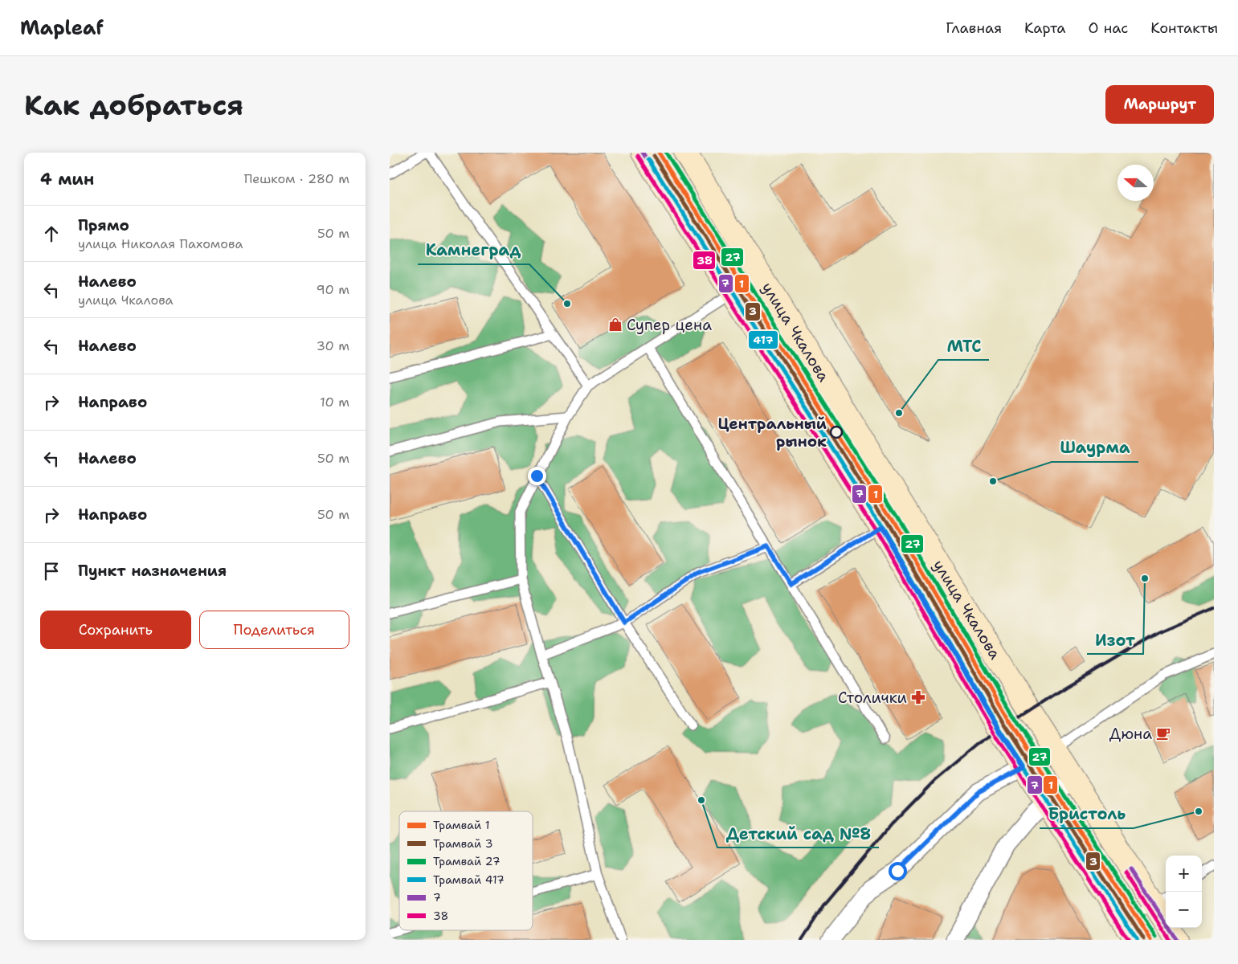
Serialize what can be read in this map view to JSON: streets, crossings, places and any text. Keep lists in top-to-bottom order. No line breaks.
{"streets":{"main road":["улица Чкалова"]},"places":{"other":["Камнеград","МТС","Центральный рынок","Шаурма","Изот","Детский сад №8","Бристоль"],"shop":["Супер цена"],"pharmacy":["Столички"],"cafe":["Дюна"]},"lines":["tram line 1","tram line 27","transit line 7","tram line 3","transit line 38","tram line 417"],"legend":["Трамвай 1","Трамвай 3","Трамвай 27","Трамвай 417","7","38"],"north":"left","page":{"header":"Mapleaf","nav":["Главная","Карта","О нас","Контакты"],"buttons":["Маршрут",["Сохранить","Поделиться"]],"title":"Как добраться","heading":["4 мин","Пешком · 280 m"],"list":[["Прямо","улица Николая Пахомова","50 m"],["Налево","улица Чкалова","90 m"],["Налево","30 m"],["Направо","10 m"],["Налево","50 m"],["Направо","50 m"],"Пункт назначения"],"map_buttons":["+","−"]}}
